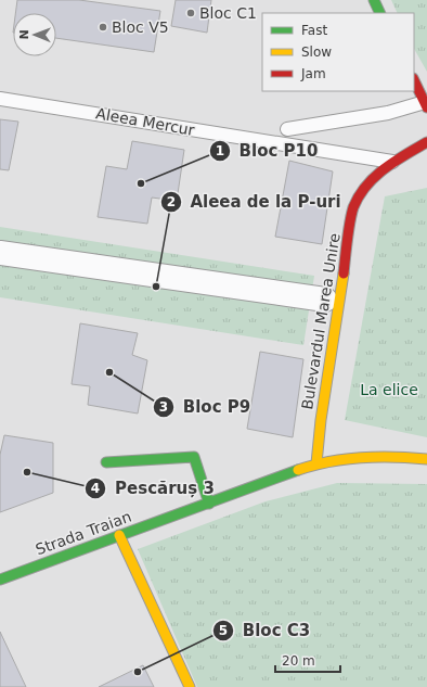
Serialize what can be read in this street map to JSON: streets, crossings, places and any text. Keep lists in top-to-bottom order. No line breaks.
{"streets":{"main road":["Bulevardul Marea Unire","Strada Traian"],"lane":["Aleea Mercur"]},"crossings":[["Aleea Mercur","Bulevardul Marea Unire"],["Bulevardul Marea Unire","Strada Traian"]],"parks":["La elice"],"places":["Bloc C1","Bloc V5","Bloc P10","Aleea de la P-uri","Bloc P9","Pescăruș 3","Bloc C3"],"legend":["Fast","Slow","Jam"],"scale_bar":"20 m","north":"left"}
